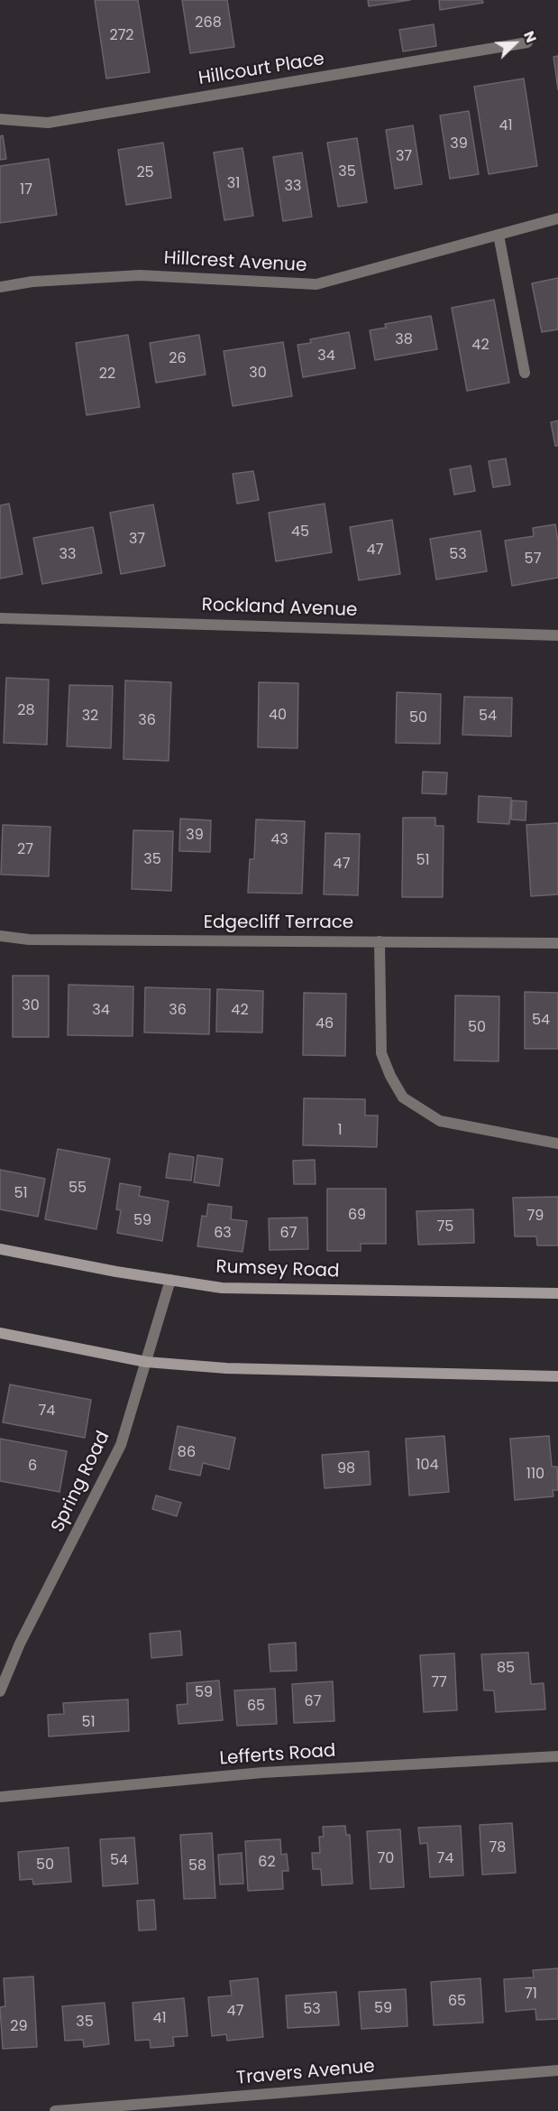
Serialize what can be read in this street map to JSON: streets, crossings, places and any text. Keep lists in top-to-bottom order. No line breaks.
{"streets":{"street":["Hillcourt Place","Hillcrest Avenue","Rockland Avenue","Edgecliff Terrace","Rumsey Road","Spring Road","Lefferts Road","Travers Avenue"]},"crossings":[["Rumsey Road","Spring Road"]],"house_numbers":["268","272","41","39","37","35","25","31","33","17","38","42","34","26","30","22","45","37","47","33","53","57","28","40","32","54","50","36","39","43","27","35","51","47","30","34","36","42","54","46","50","1","55","51","69","79","59","75","63","67","74","86","104","6","98","110","85","77","59","67","65","51","78","70","74","54","62","50","58","71","65","59","53","47","41","35","29"],"north":"top right"}
